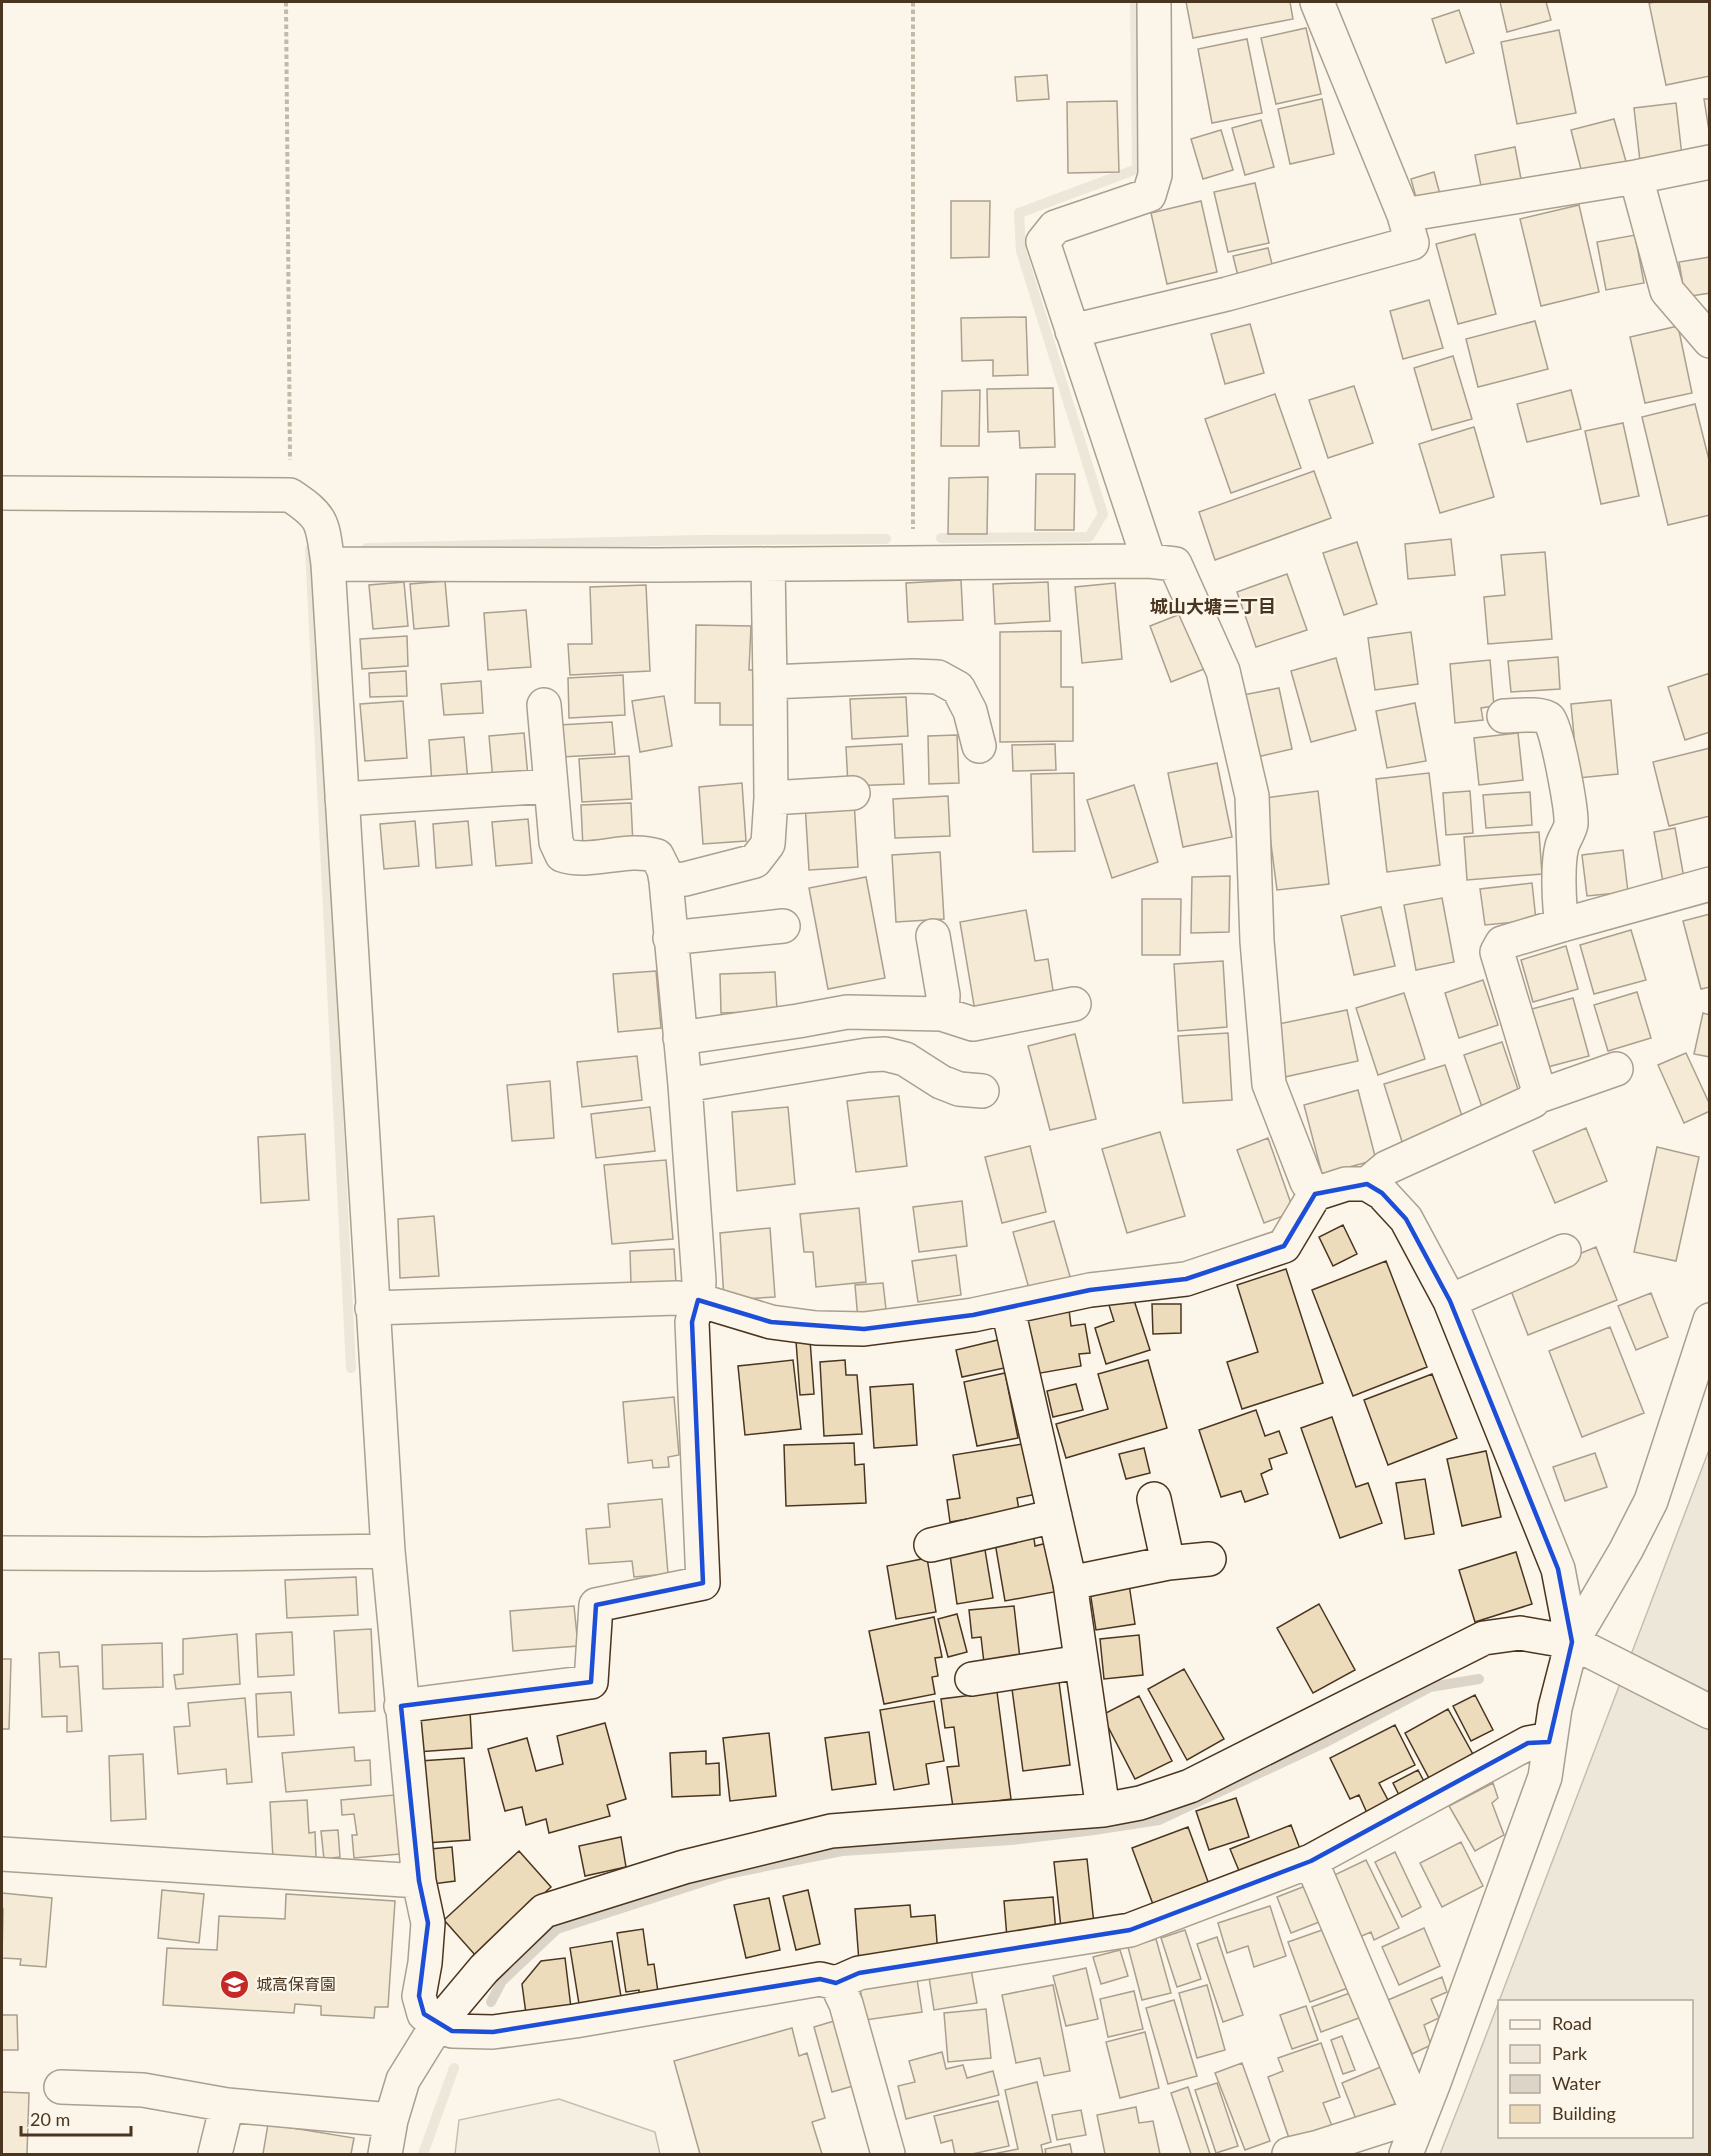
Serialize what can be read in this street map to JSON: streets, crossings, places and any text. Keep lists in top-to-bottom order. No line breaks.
{"districts":["城山大塘三丁目"],"places":{"school or university":["城高保育園"]},"legend":["Road","Park","Water","Building"],"scale_bar":"20 m"}
